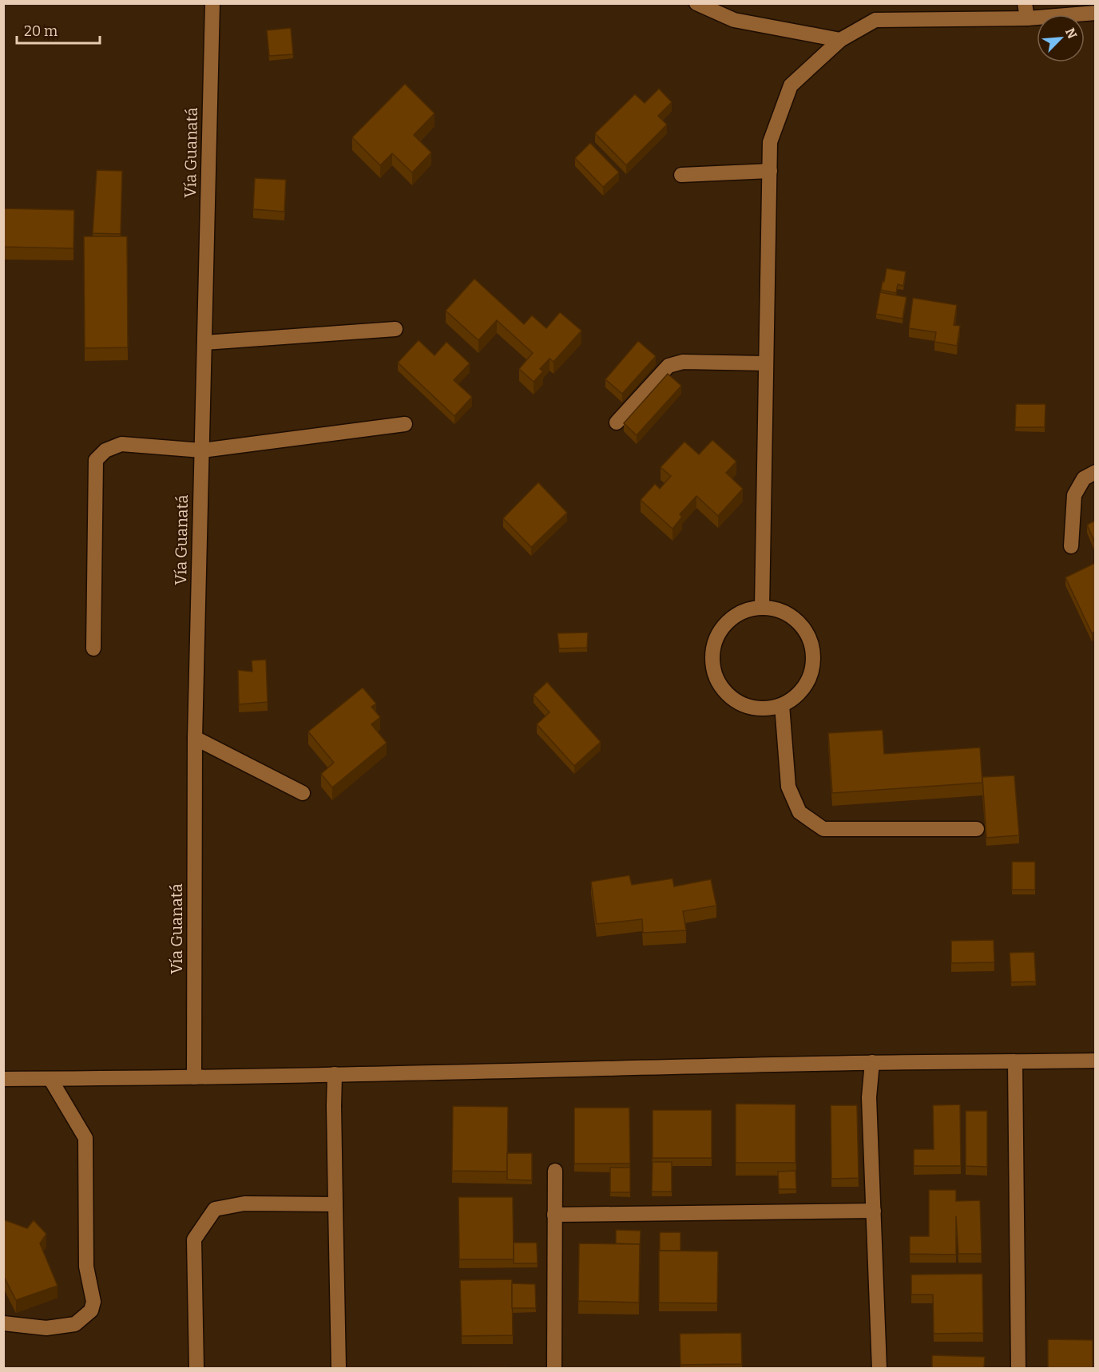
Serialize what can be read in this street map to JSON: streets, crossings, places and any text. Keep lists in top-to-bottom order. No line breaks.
{"streets":{"street":["Vía Guanatá"]},"scale_bar":"20 m","north":"top right"}
